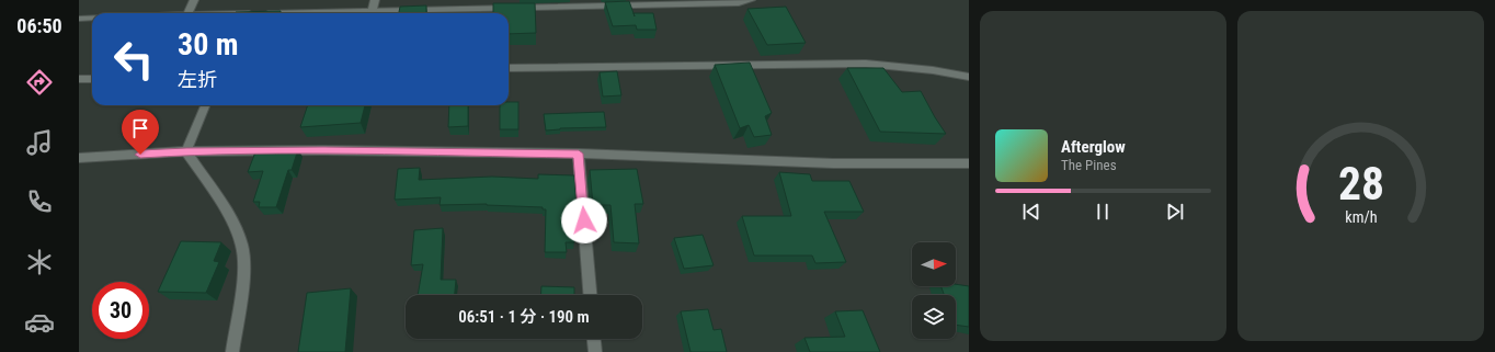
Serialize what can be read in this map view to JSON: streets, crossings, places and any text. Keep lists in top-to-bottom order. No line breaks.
{"north":"right","page":{"tabs":"06:50","turn":["30 m","左折"],"song":["Afterglow","The Pines"],"limit":"30","trip":"06:51 · 1 分 · 190 m","gauge":["28","km/h"]}}
